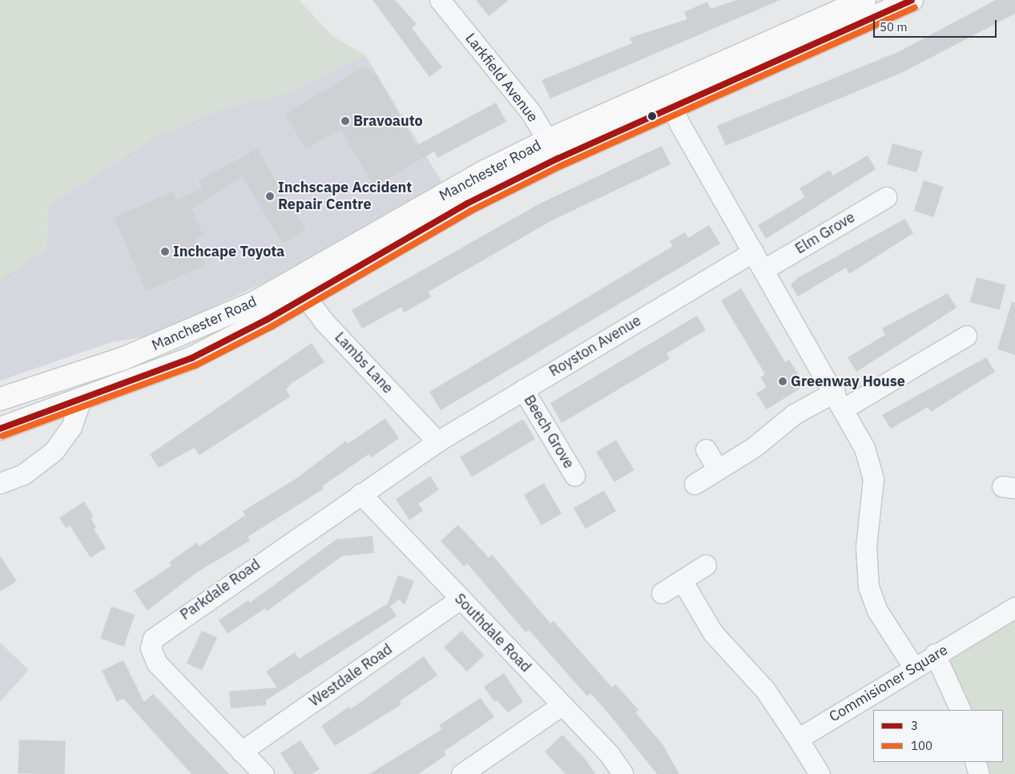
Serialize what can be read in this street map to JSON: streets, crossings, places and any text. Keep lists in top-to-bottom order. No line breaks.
{"streets":{"main road":["Manchester Road"],"street":["Larkfield Avenue","Elm Grove","Royston Avenue","Lambs Lane","Beech Grove","Parkdale Road","Southdale Road","Westdale Road","Commisioner Square"]},"crossings":[["Larkfield Avenue","Manchester Road"],["Manchester Road","Lambs Lane"],["Royston Avenue","Lambs Lane"],["Royston Avenue","Beech Grove"],["Royston Avenue","Parkdale Road"],["Lambs Lane","Parkdale Road"],["Parkdale Road","Southdale Road"],["Parkdale Road","Westdale Road"],["Southdale Road","Westdale Road"]],"places":["Bravoauto","Inchscape Accident Repair Centre","Inchcape Toyota","Greenway House"],"lines":["transit line 3","transit line 100"],"legend":["3","100"],"scale_bar":"50 m"}
